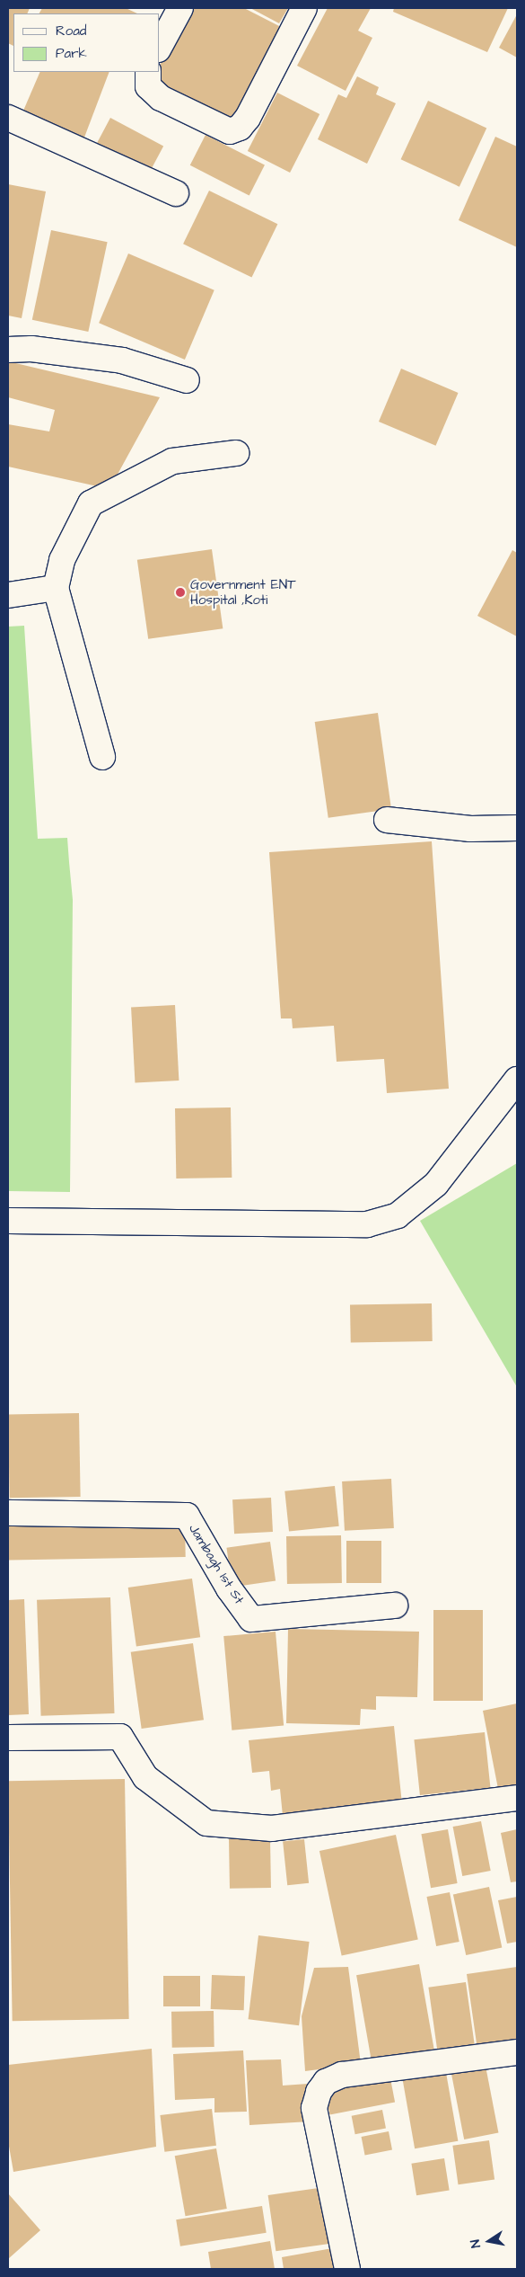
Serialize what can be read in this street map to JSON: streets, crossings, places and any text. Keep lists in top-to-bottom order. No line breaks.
{"streets":{"street":["Jambagh 1st St"]},"places":["Government ENT Hospital ,Koti"],"legend":["Road","Park"],"north":"left"}
